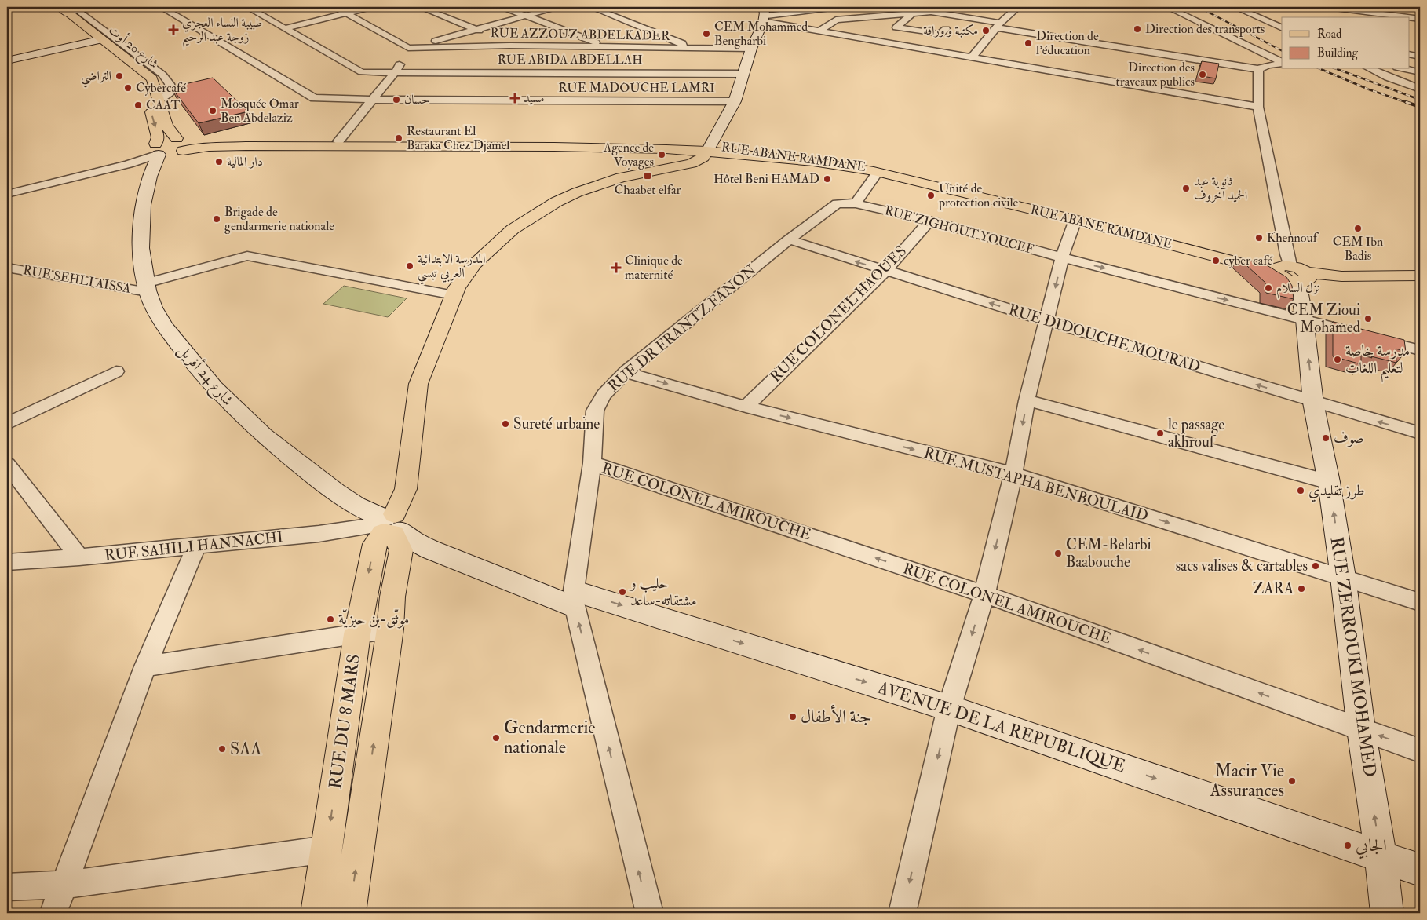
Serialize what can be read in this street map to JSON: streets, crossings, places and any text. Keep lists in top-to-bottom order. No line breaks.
{"streets":{"main road":["شارع 20 أوت","RUE ABANE RAMDANE","شارع 24 أفريل","RUE ZERROUKI MOHAMED","RUE DU 8 MARS","AVENUE DE LA REPUBLIQUE"],"street":["RUE AZZOUZ ABDELKADER","RUE ABIDA ABDELLAH","RUE MADOUCHE LAMRI","RUE ZIGHOUT YOUCEF","RUE SEHLI AISSA","RUE COLONEL HAOUES","RUE DR FRANTZ FANON","RUE DIDOUCHE MOURAD","RUE MUSTAPHA BENBOULAID","RUE COLONEL AMIROUCHE","RUE SAHILI HANNACHI"]},"crossings":[["شارع 20 أوت","شارع 24 أفريل"],["RUE ZIGHOUT YOUCEF","RUE COLONEL HAOUES"],["RUE ZIGHOUT YOUCEF","RUE DR FRANTZ FANON"],["RUE ZIGHOUT YOUCEF","RUE ZERROUKI MOHAMED"],["RUE SEHLI AISSA","شارع 24 أفريل"],["RUE COLONEL HAOUES","RUE DIDOUCHE MOURAD"],["RUE COLONEL HAOUES","RUE MUSTAPHA BENBOULAID"],["RUE DR FRANTZ FANON","RUE DIDOUCHE MOURAD"],["RUE DR FRANTZ FANON","شارع 24 أفريل"],["RUE DR FRANTZ FANON","RUE MUSTAPHA BENBOULAID"],["RUE DR FRANTZ FANON","RUE COLONEL AMIROUCHE"],["RUE DR FRANTZ FANON","AVENUE DE LA REPUBLIQUE"],["RUE DIDOUCHE MOURAD","RUE ZERROUKI MOHAMED"],["شارع 24 أفريل","RUE SAHILI HANNACHI"],["شارع 24 أفريل","RUE DU 8 MARS"],["شارع 24 أفريل","AVENUE DE LA REPUBLIQUE"],["RUE MUSTAPHA BENBOULAID","RUE ZERROUKI MOHAMED"],["RUE COLONEL AMIROUCHE","RUE ZERROUKI MOHAMED"],["RUE SAHILI HANNACHI","RUE DU 8 MARS"],["RUE ZERROUKI MOHAMED","AVENUE DE LA REPUBLIQUE"]],"one_way":["RUE COLONEL AMIROUCHE","RUE ZERROUKI MOHAMED","AVENUE DE LA REPUBLIQUE"],"places":{"other":["Direction des transports","مكتبة و وراقة","CEM Mohammed Bengharbi","Direction de l'éducation","Direction des traveaux publics","التراضي","Cybercafé","حسان","CAAT","Mosquée Omar Ben Abdelaziz","Restaurant El Baraka Chez Djamel","Agence de Voyages","دار المالية","Hôtel Beni HAMAD","ثانوية عبد الحميد آخروف","Unité de protection civile","Brigade de gendarmerie nationale","CEM Ibn Badis","Khennouf","cyber café","المدرسة الابتدائية العربي تبسي","نزل السلام","CEM Zioui Mohamed","مدرسة خاصة لتعليم اللغات","Sureté urbaine","le passage akhrouf","صوف","طرز تقليدي","CEM-Belarbi Baabouche","sacs valises & cartables","ZARA","حليب و مشتقاته-ساعد","موثّق-بن حيزيّة","جنة الأطفال","Gendarmerie nationale","SAA","Macir Vie Assurances","الجابي"],"health":["طبيبة النساء العجري زوجة عبد الرحيم","مسيد","Clinique de maternité"],"transit":["Chaabet elfar"]},"legend":["Road","Building"]}
